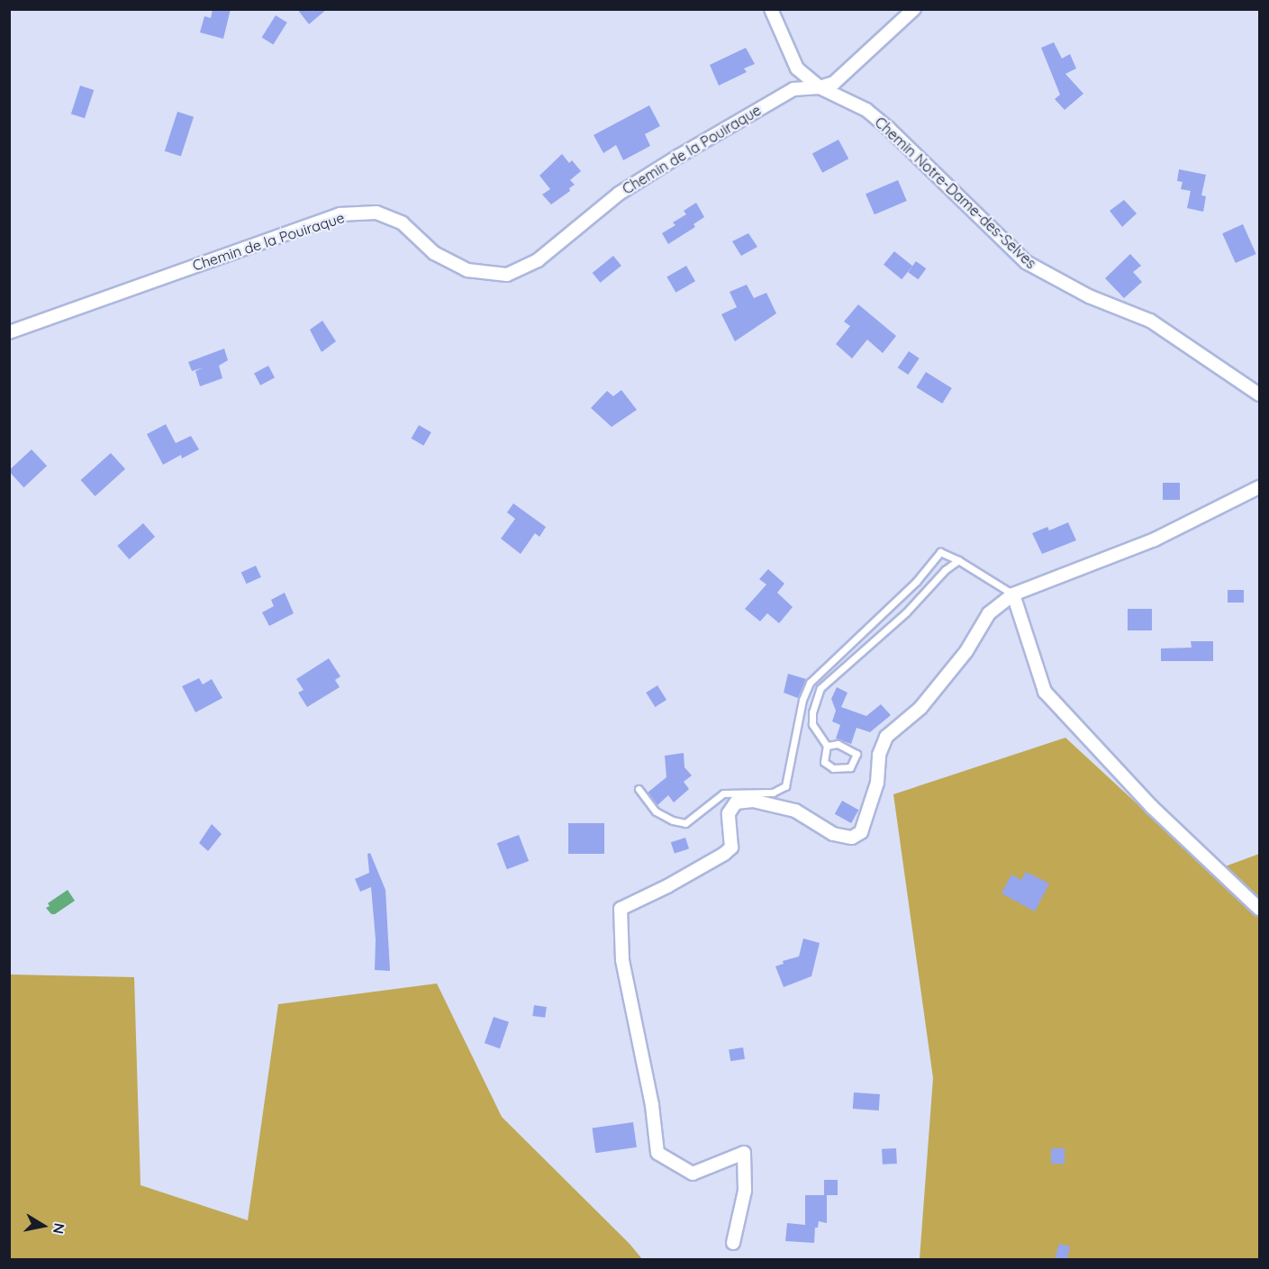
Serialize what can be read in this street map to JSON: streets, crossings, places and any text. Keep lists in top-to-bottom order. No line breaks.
{"streets":{"street":["Chemin de la Pouiraque","Chemin Notre-Dame-des-Selves"]},"crossings":[["Chemin de la Pouiraque","Chemin Notre-Dame-des-Selves"]],"north":"right"}
